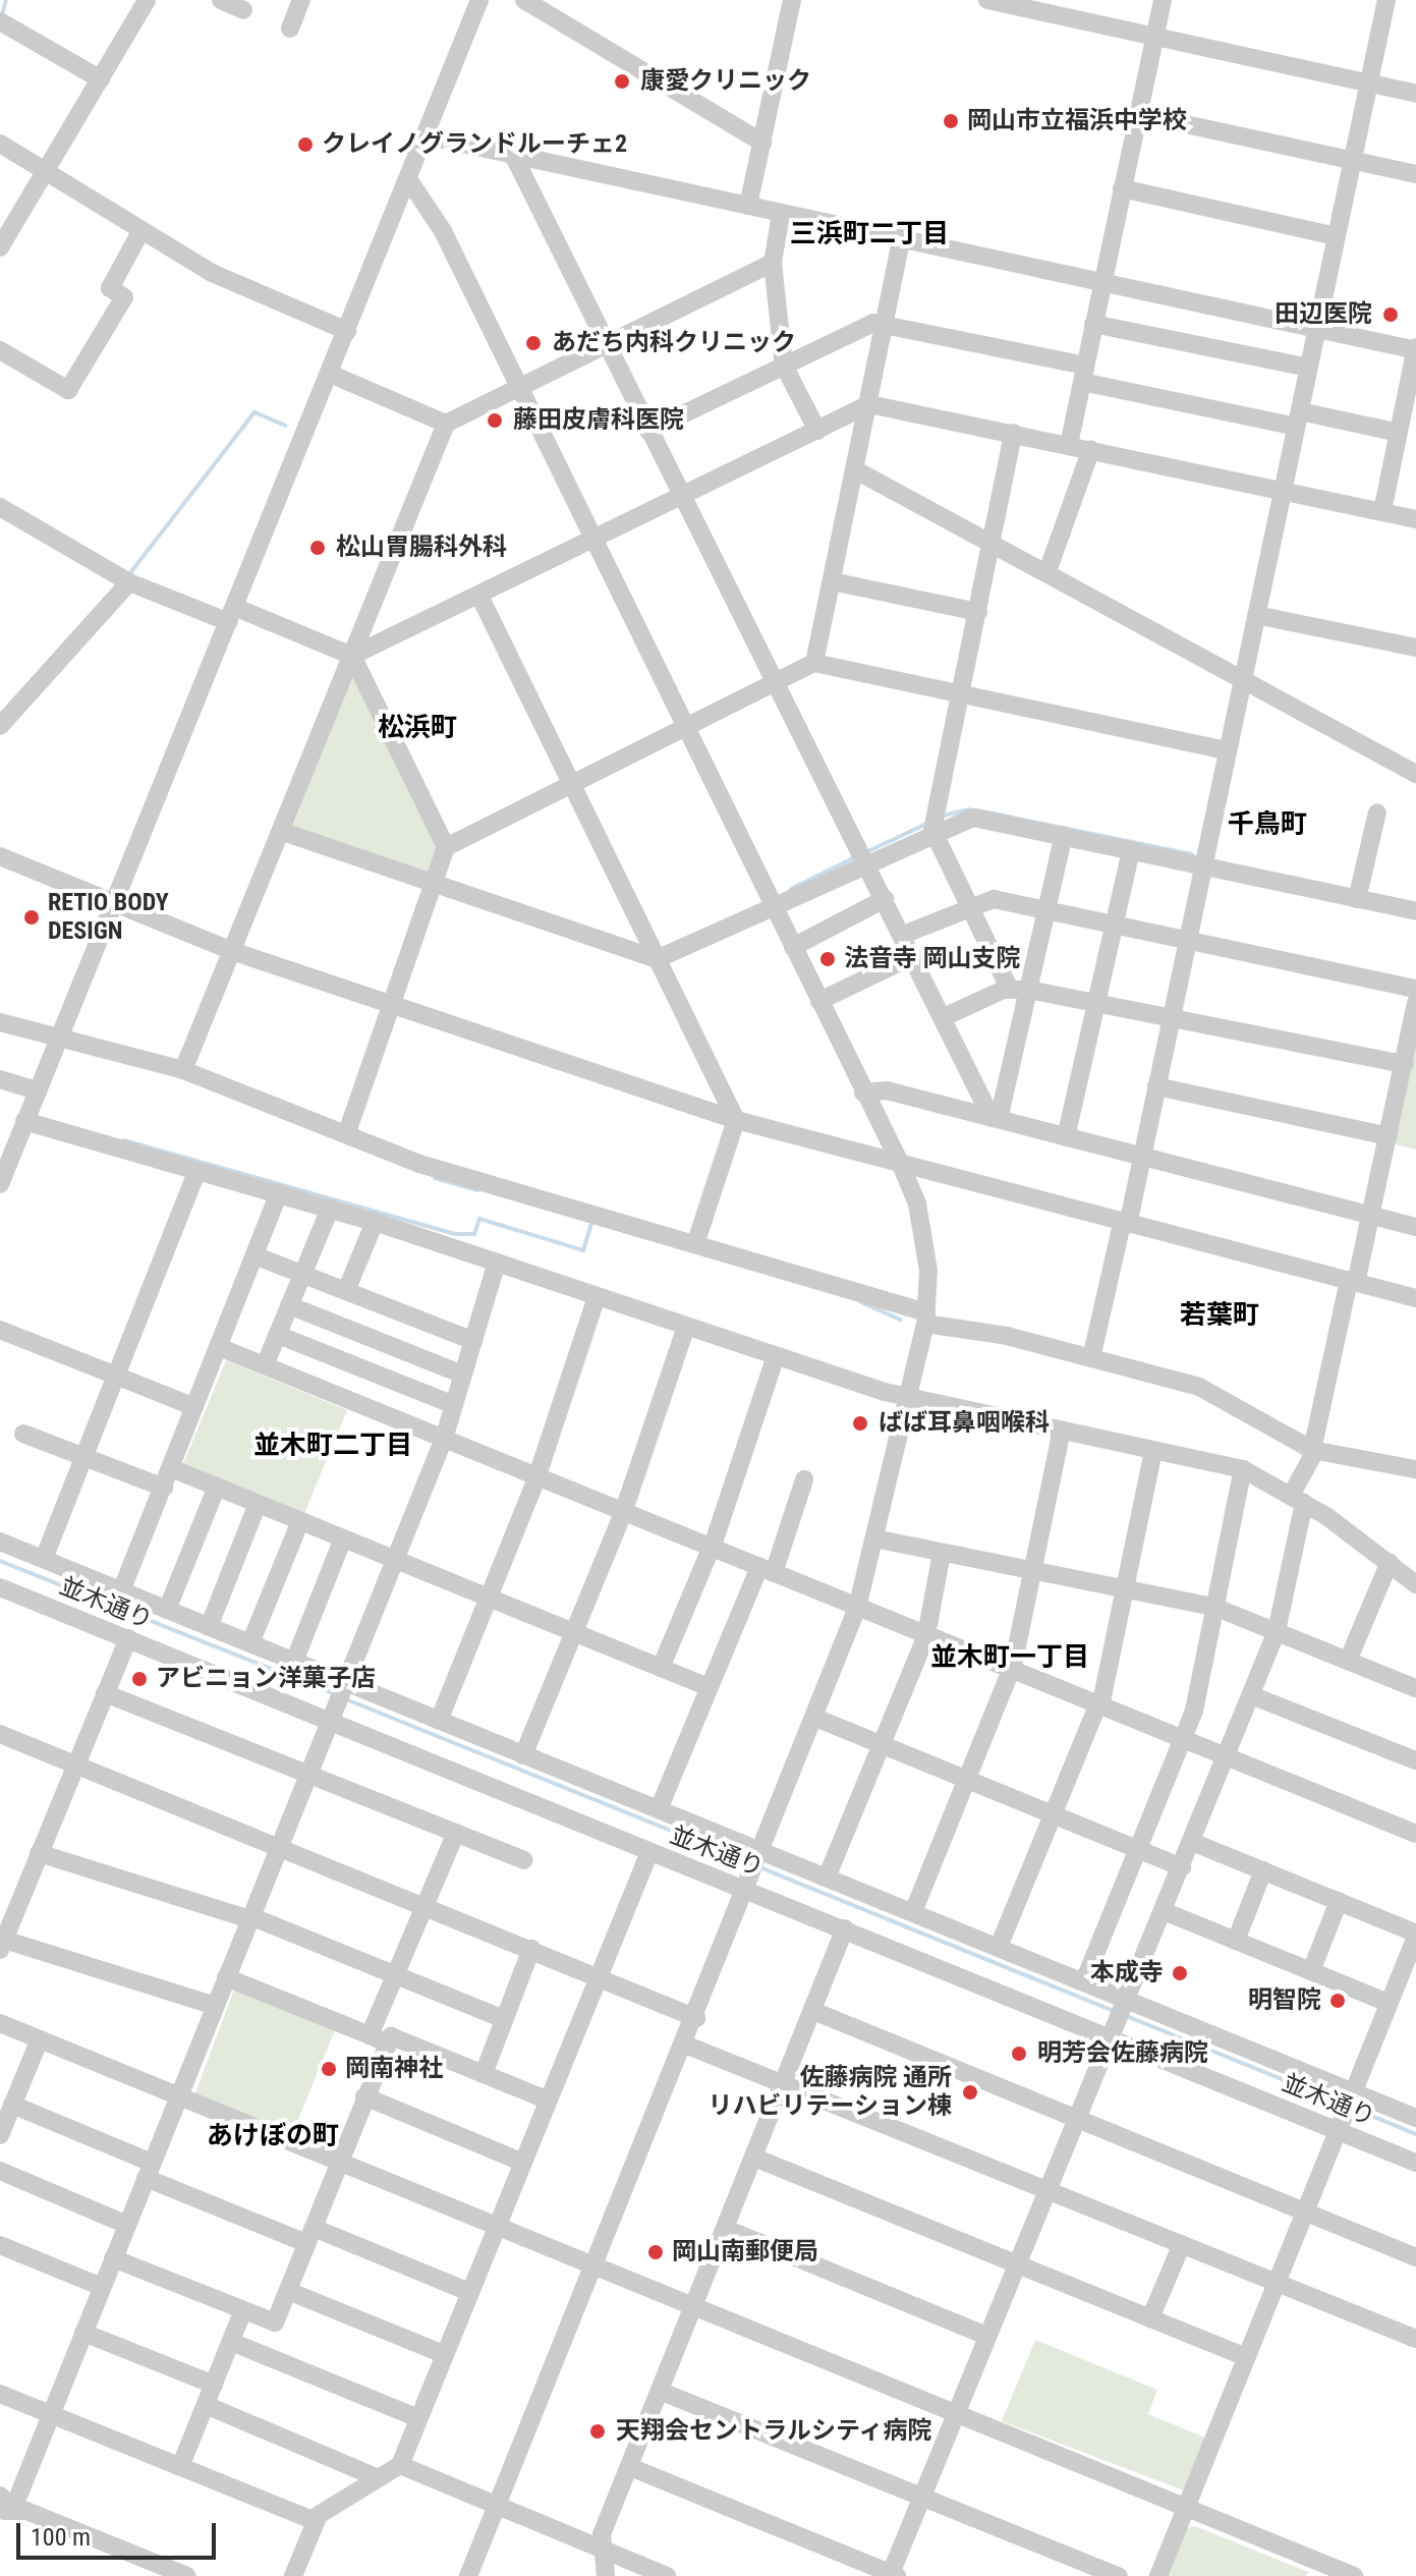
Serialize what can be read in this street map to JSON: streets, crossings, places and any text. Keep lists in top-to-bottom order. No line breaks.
{"streets":{"street":["並木通り"]},"districts":["三浜町二丁目","松浜町","千鳥町","若葉町","並木町二丁目","並木町一丁目","あけぼの町"],"places":["康愛クリニック","岡山市立福浜中学校","クレイノグランドルーチェ2","田辺医院","あだち内科クリニック","藤田皮膚科医院","松山胃腸科外科","RETIO BODY DESIGN","法音寺 岡山支院","ばば耳鼻咽喉科","アビニョン洋菓子店","本成寺","明智院","明芳会佐藤病院","岡南神社","佐藤病院 通所 リハビリテーション棟","岡山南郵便局","天翔会セントラルシティ病院"],"scale_bar":"100 m"}
